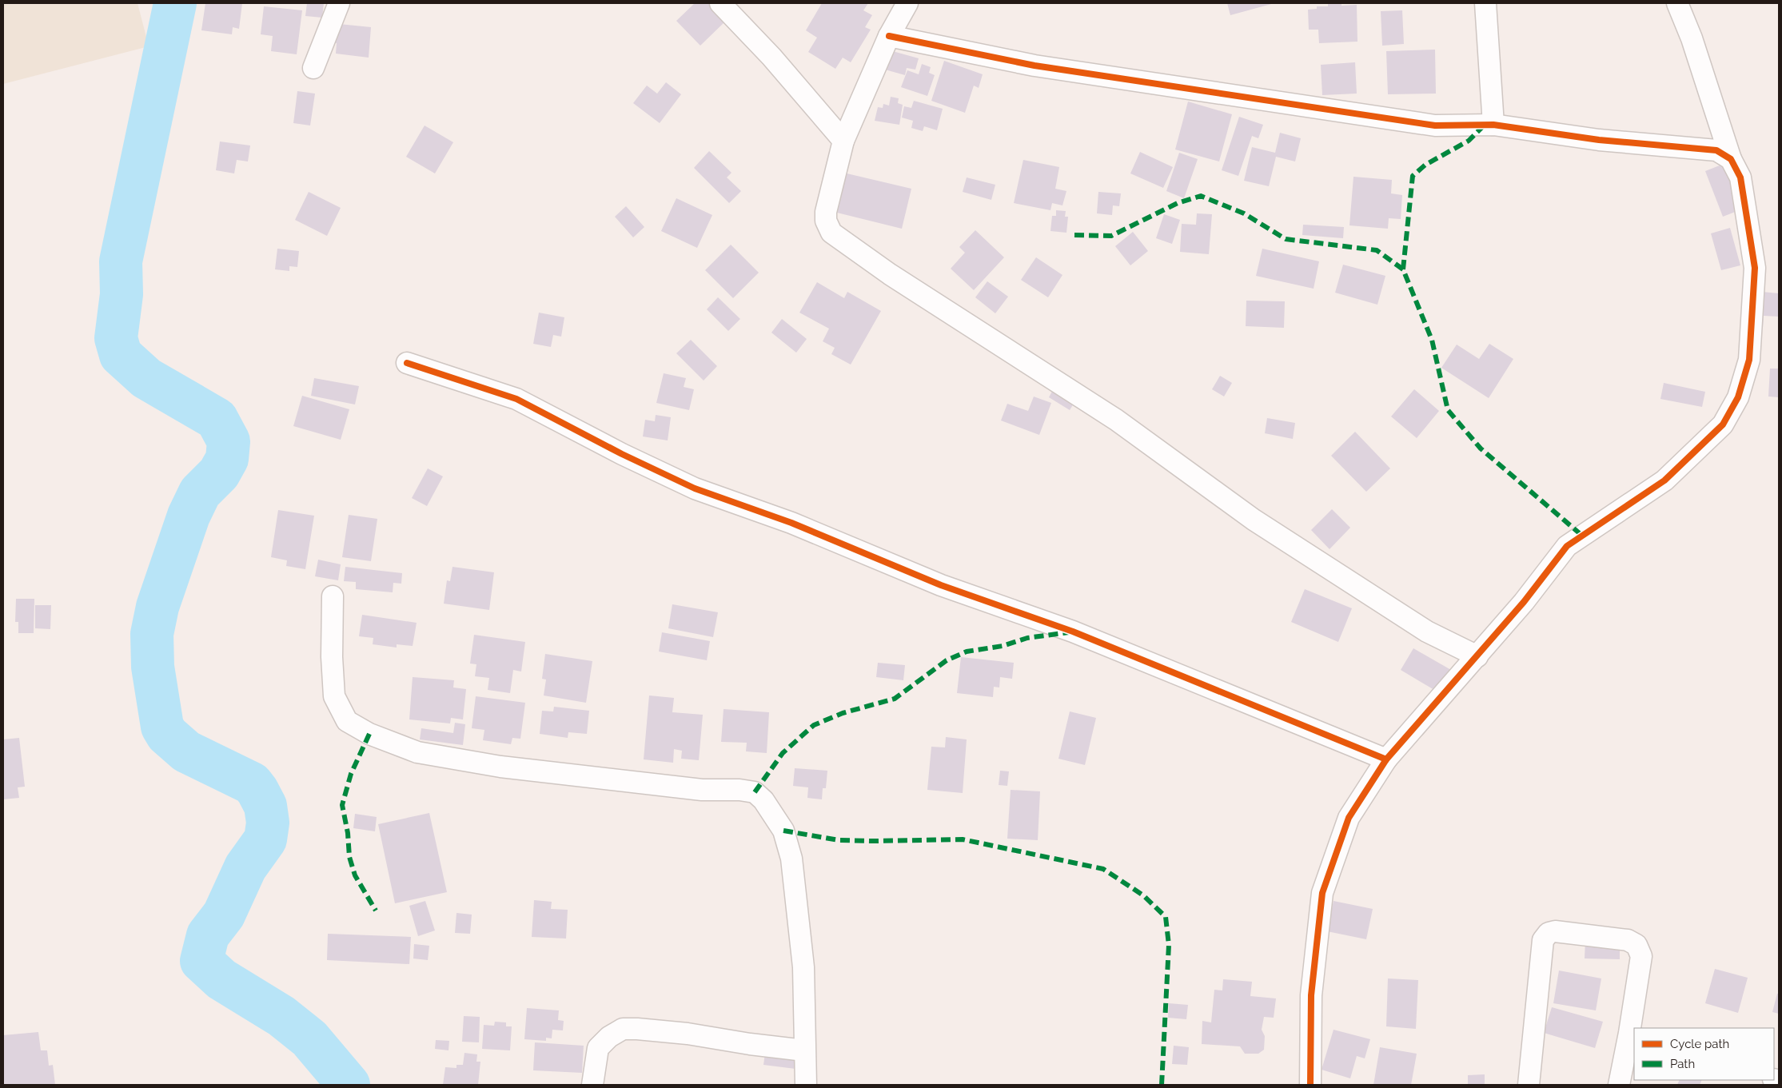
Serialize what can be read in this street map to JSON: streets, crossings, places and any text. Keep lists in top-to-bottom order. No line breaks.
{"legend":["Cycle path","Path"]}
